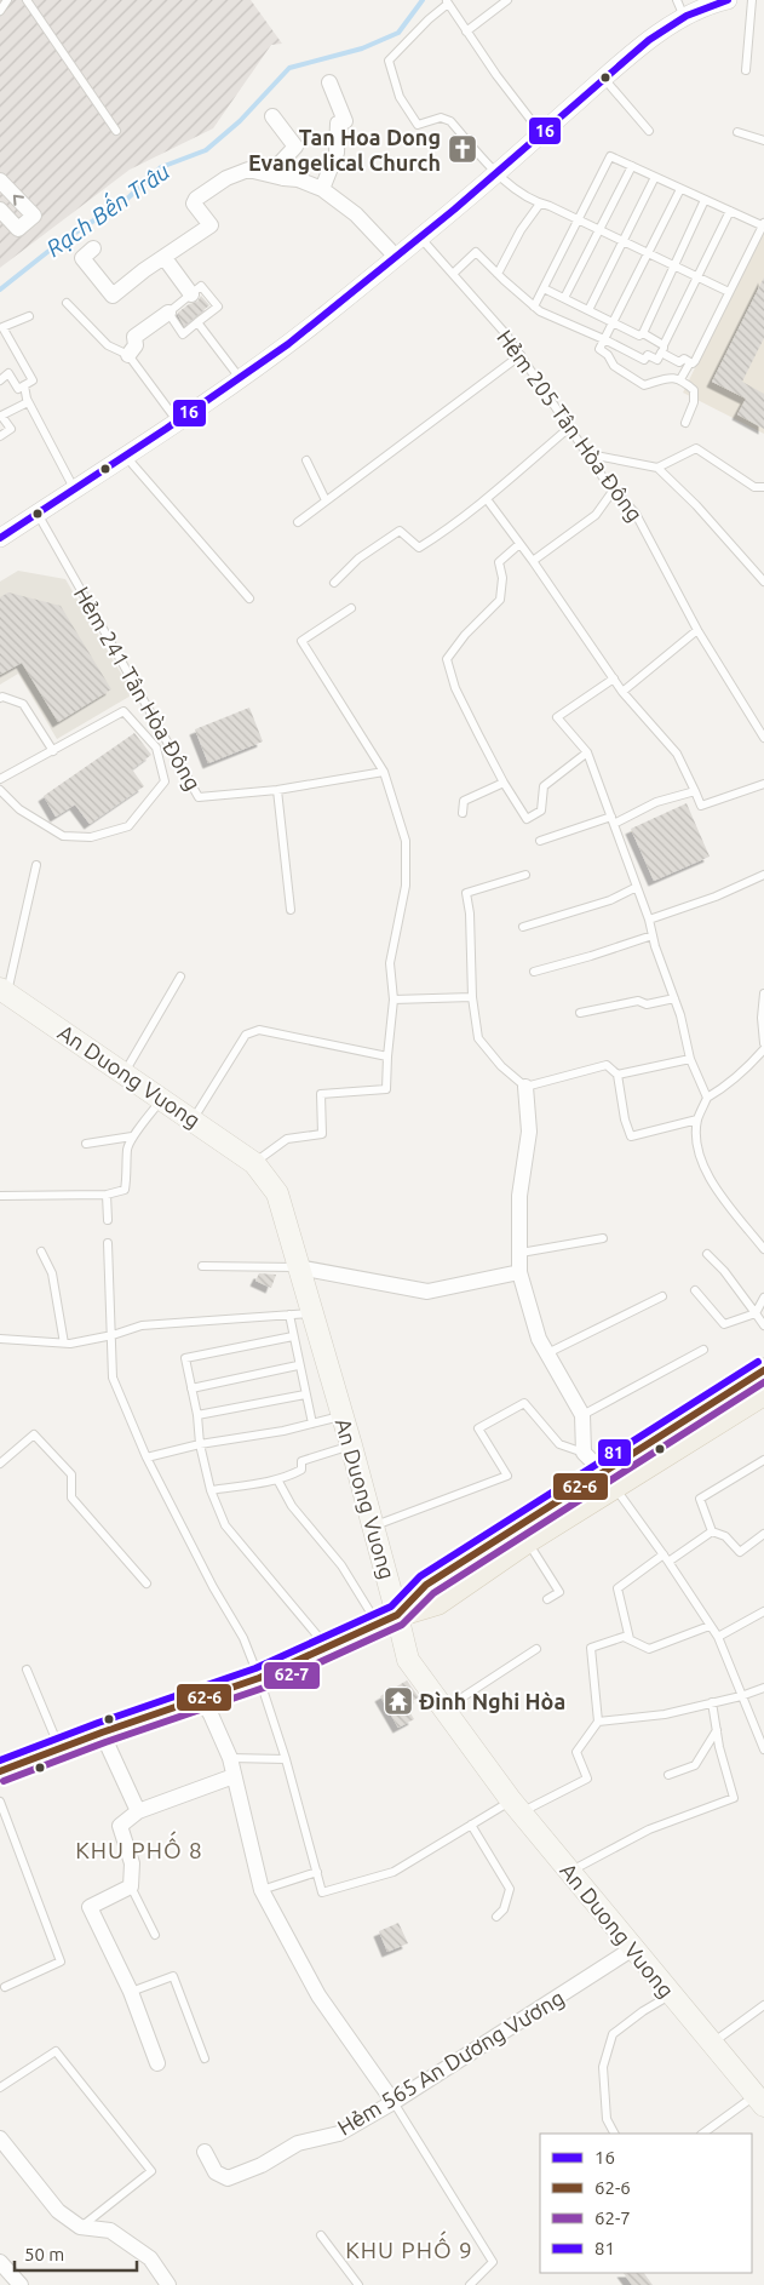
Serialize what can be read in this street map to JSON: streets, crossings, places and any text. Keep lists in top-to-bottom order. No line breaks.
{"streets":{"main road":["An Duong Vuong"],"street":["Hẻm 565 An Dương Vương"],"lane":["Hẻm 205 Tân Hòa Đông","Hẻm 241 Tân Hòa Đông"]},"crossings":[["An Duong Vuong","Hẻm 565 An Dương Vương"]],"districts":["KHU PHỐ 8","KHU PHỐ 9"],"water":["Rạch Bến Trâu"],"places":{"church":["Tan Hoa Dong Evangelical Church"],"temple":["Đình Nghi Hòa"]},"lines":["transit line 16","transit line 81","transit line 62-6","transit line 62-7"],"legend":["16","62-6","62-7","81"],"scale_bar":"50 m"}
